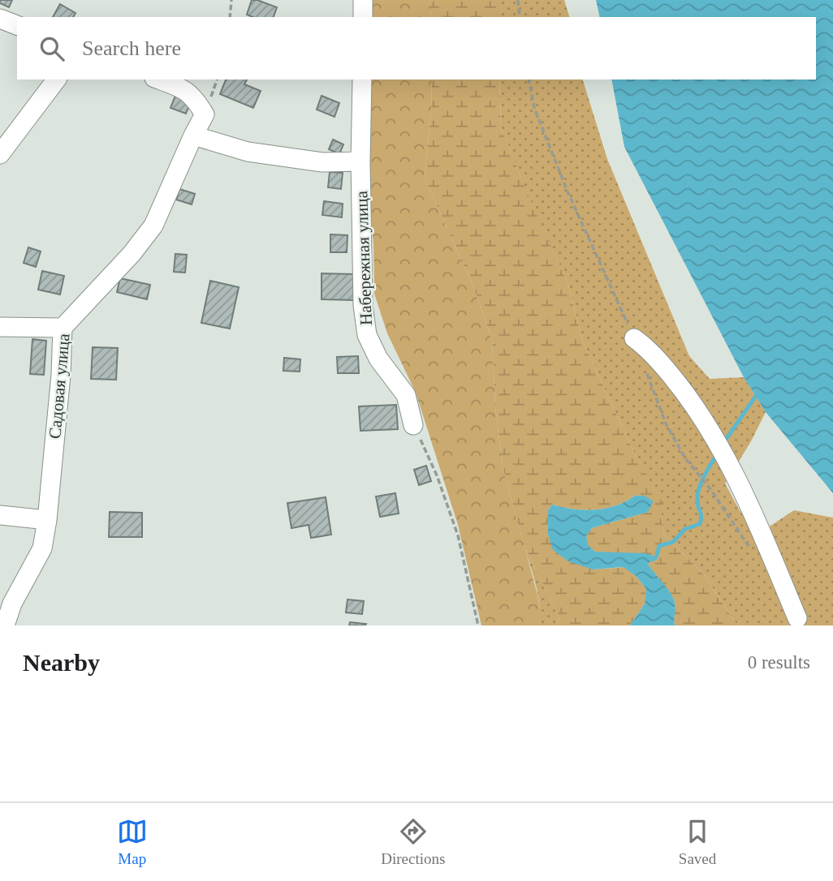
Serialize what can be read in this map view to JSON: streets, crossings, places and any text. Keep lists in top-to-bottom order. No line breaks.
{"streets":{"street":["Набережная улица","Садовая улица"]},"page":{"search":"Search here","heading":["Nearby","0 results"],"nav":["Map","Directions","Saved"]}}
